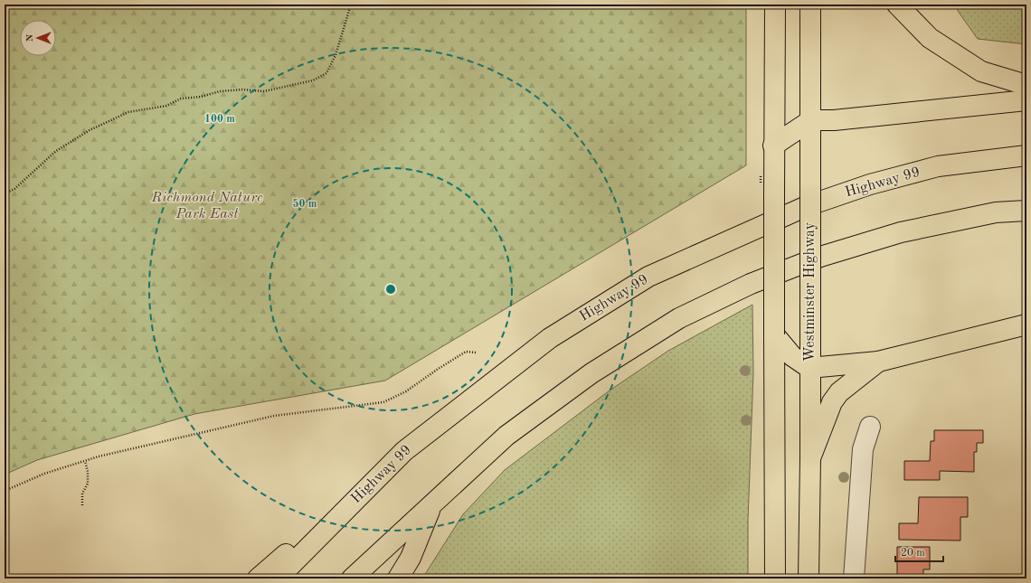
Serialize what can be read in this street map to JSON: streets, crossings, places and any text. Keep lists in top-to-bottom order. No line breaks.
{"streets":{"main road":["Highway 99","Westminster Highway"]},"parks":["Richmond Nature Park East"],"scale_bar":"20 m","north":"left","rings":["100 m","50 m"]}
